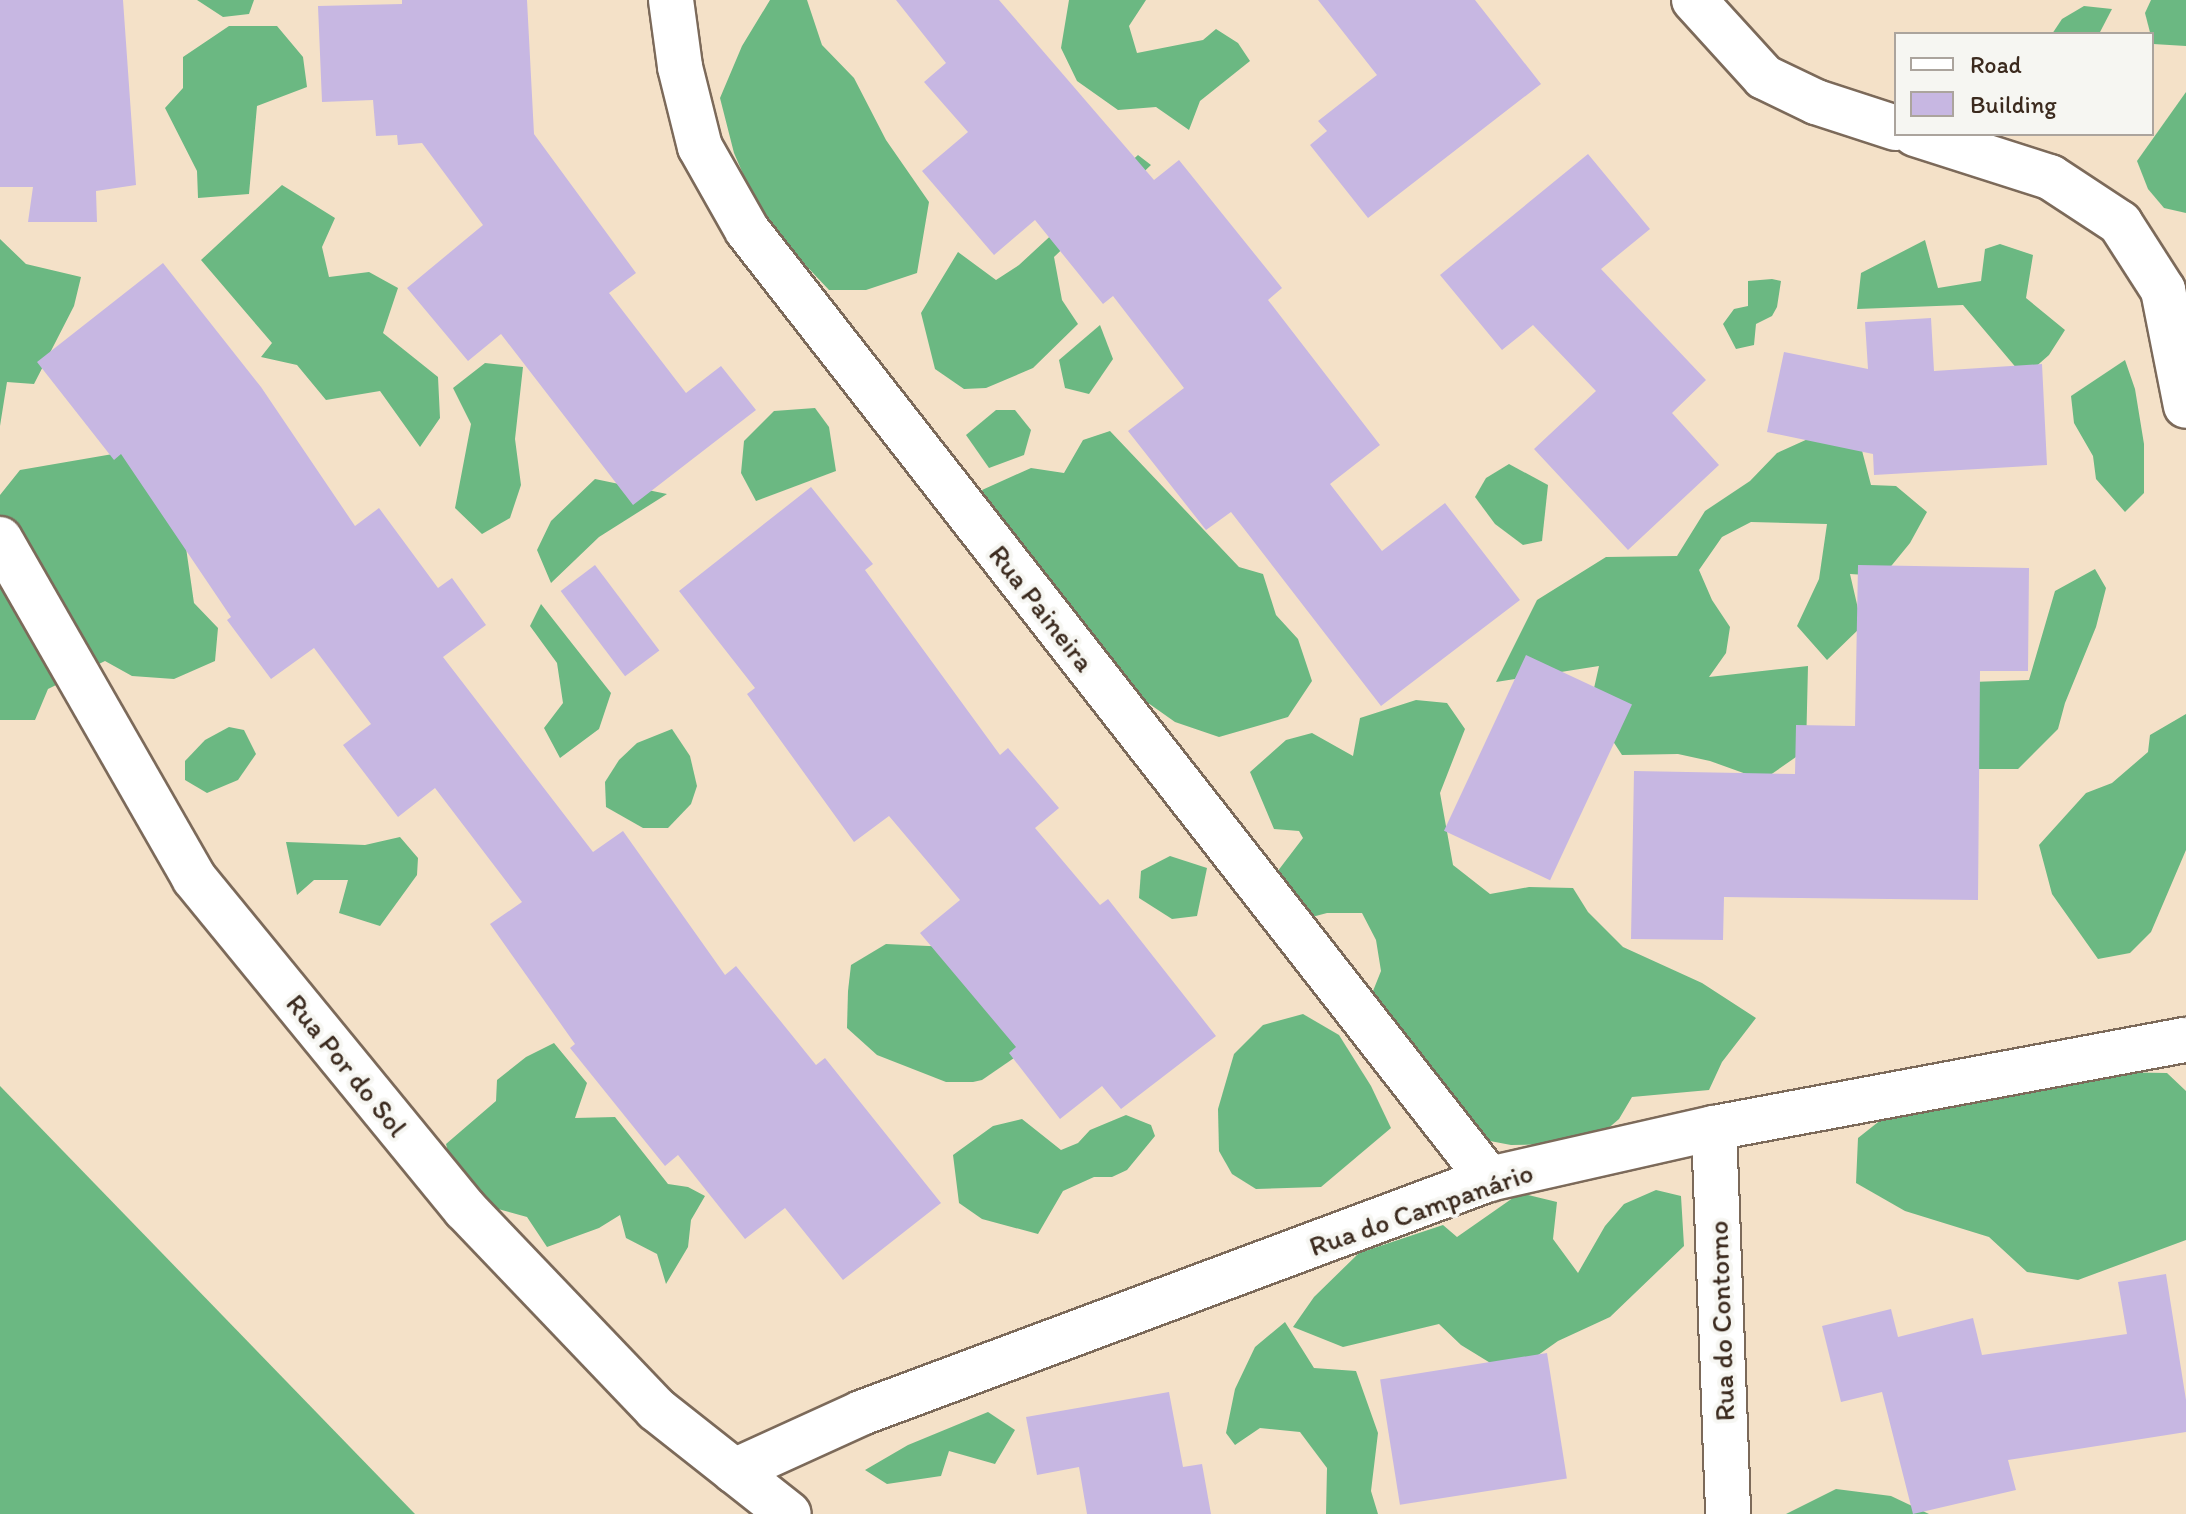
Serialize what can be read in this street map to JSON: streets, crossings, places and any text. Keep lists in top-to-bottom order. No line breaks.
{"streets":{"street":["Rua Paineira","Rua Por do Sol","Rua do Campanário","Rua do Contorno"]},"crossings":[["Rua Paineira","Rua do Campanário"],["Rua Por do Sol","Rua do Campanário"],["Rua do Campanário","Rua do Contorno"]],"legend":["Road","Building"]}
